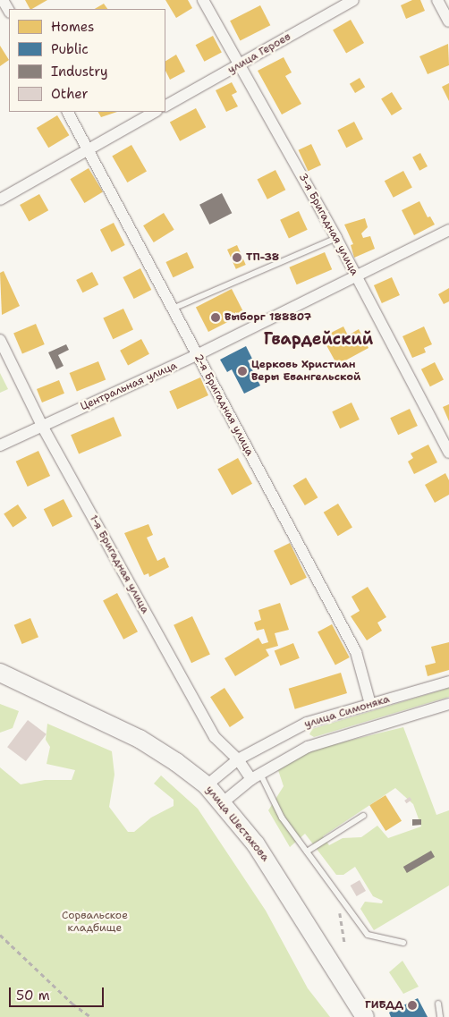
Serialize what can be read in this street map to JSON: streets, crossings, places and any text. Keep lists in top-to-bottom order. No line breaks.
{"streets":{"main road":["улица Шестакова"],"street":["улица Героев","3-я Бригадная улица","Центральная улица","2-я Бригадная улица","1-я Бригадная улица","улица Симоняка"]},"crossings":[["улица Героев","3-я Бригадная улица"],["3-я Бригадная улица","Центральная улица"],["Центральная улица","2-я Бригадная улица"],["Центральная улица","1-я Бригадная улица"],["2-я Бригадная улица","улица Симоняка"],["1-я Бригадная улица","улица Симоняка"],["улица Симоняка","улица Шестакова"]],"districts":["Гвардейский"],"parks":["Сорвальское кладбище"],"places":["ТП-38","Выборг 188807","Церковь Христиан Веры Евангельской","ГИБДД"],"legend":["Homes","Public","Industry","Other"],"scale_bar":"50 m"}
